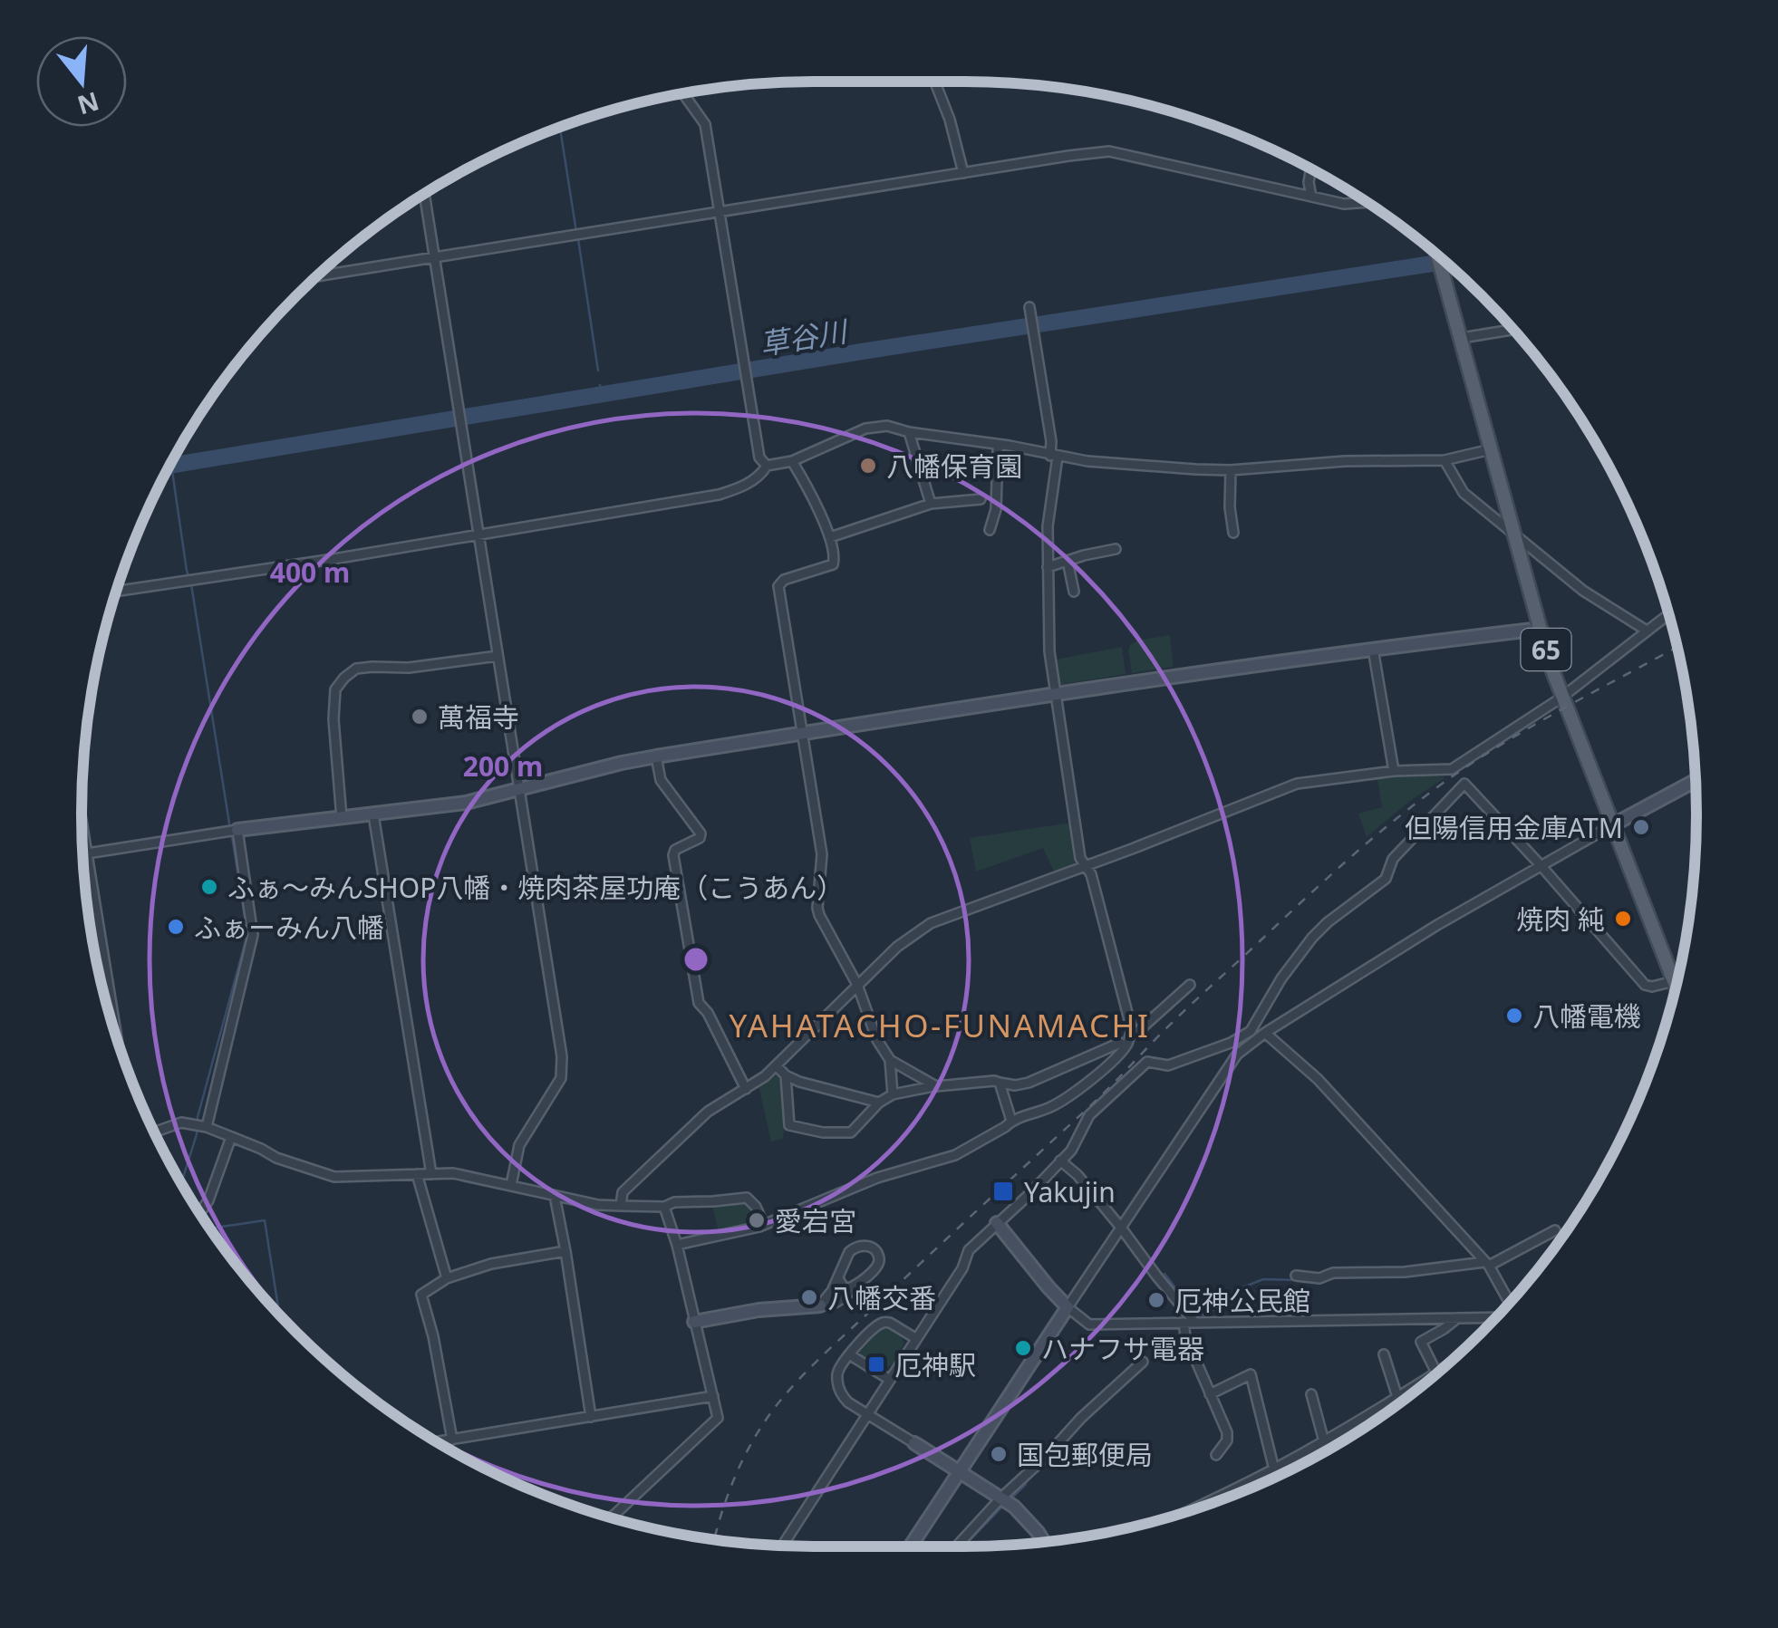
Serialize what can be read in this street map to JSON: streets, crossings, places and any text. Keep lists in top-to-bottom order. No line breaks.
{"streets":{"main road":["65"]},"districts":["YAHATACHO-FUNAMACHI"],"water":["草谷川"],"places":{"other":["八幡保育園","萬福寺","但陽信用金庫ATM","ふぁ～みんSHOP八幡・焼肉茶屋功庵（こうあん）","焼肉 純","ふぁーみん八幡","八幡電機","愛宕宮","八幡交番","厄神公民館","ハナフサ電器","国包郵便局"],"transit":["Yakujin","厄神駅"]},"north":"bottom","rings":["400 m","200 m"]}
